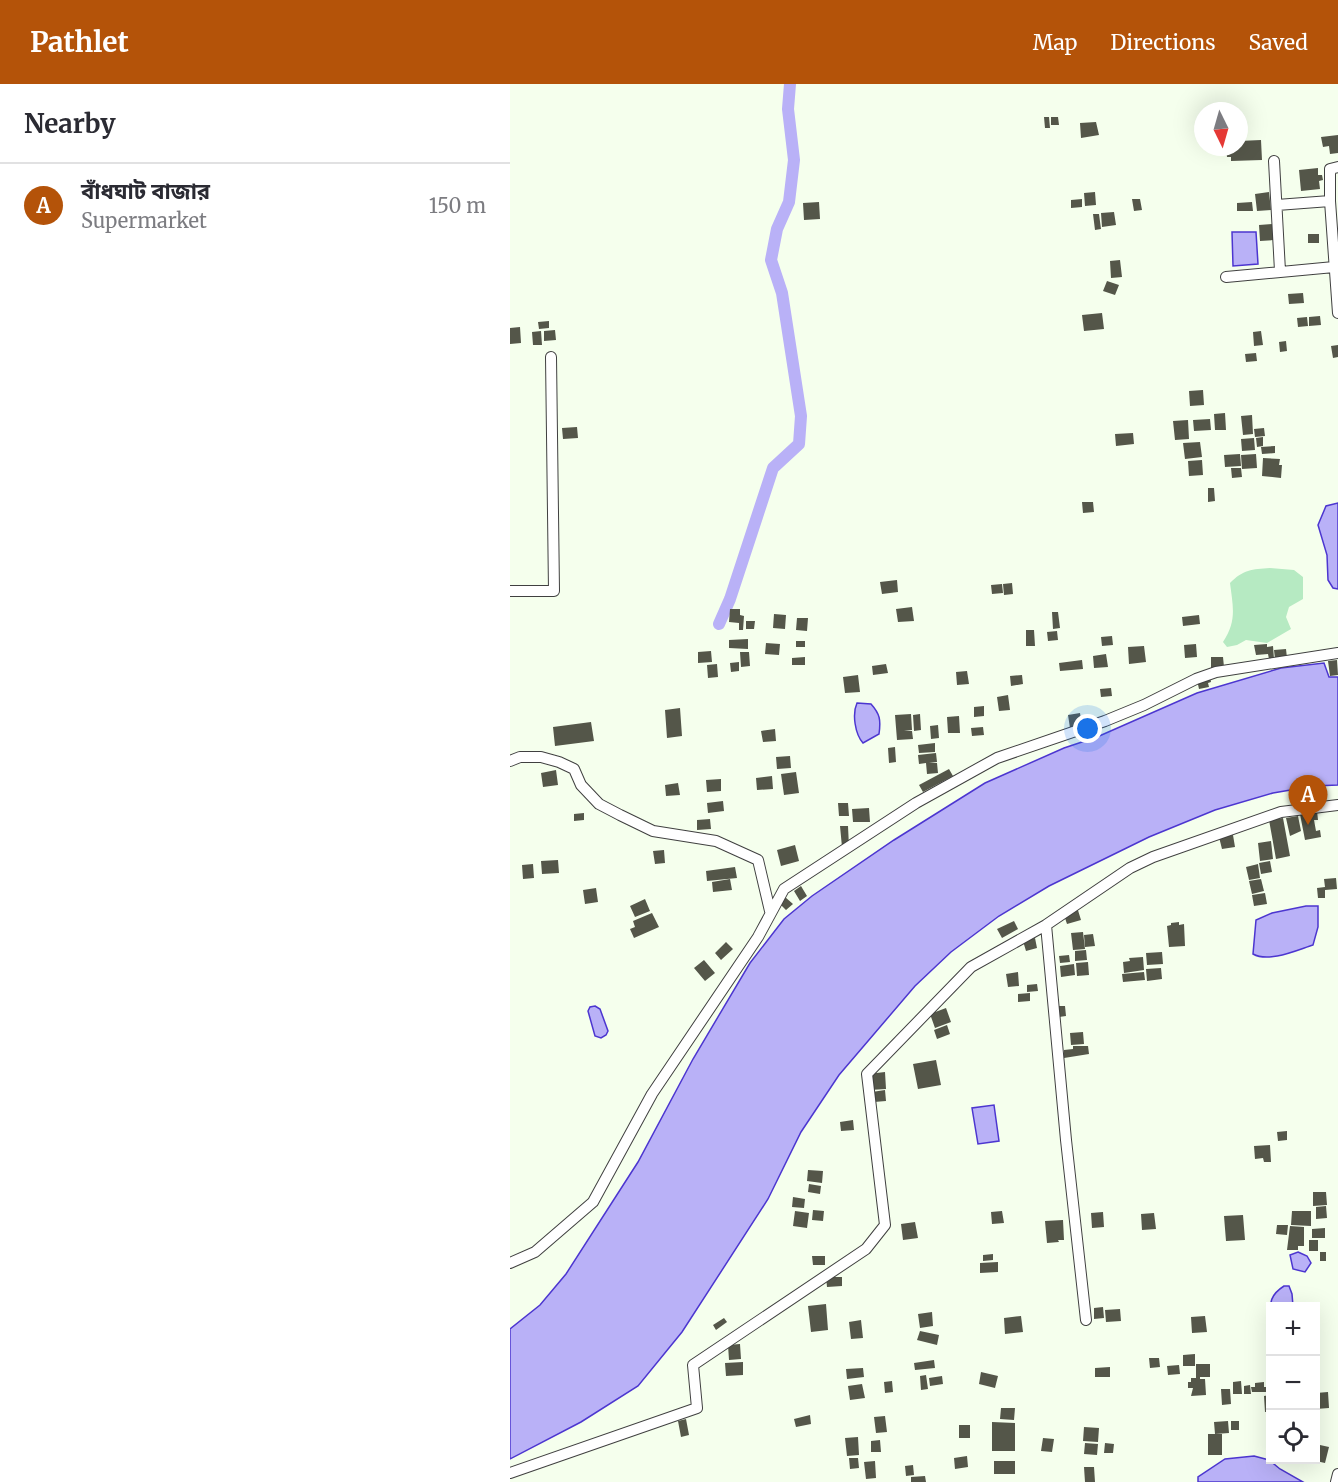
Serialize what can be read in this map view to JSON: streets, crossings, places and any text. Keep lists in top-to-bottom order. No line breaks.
{"north":"bottom","page":{"header":"Pathlet","nav":["Map","Directions","Saved"],"heading":"Nearby","list":[{"mark":"A","name":"বাঁধঘাট বাজার","note":"Supermarket","value":"150 m"}],"pins":"A","map_buttons":["+","−"]}}
